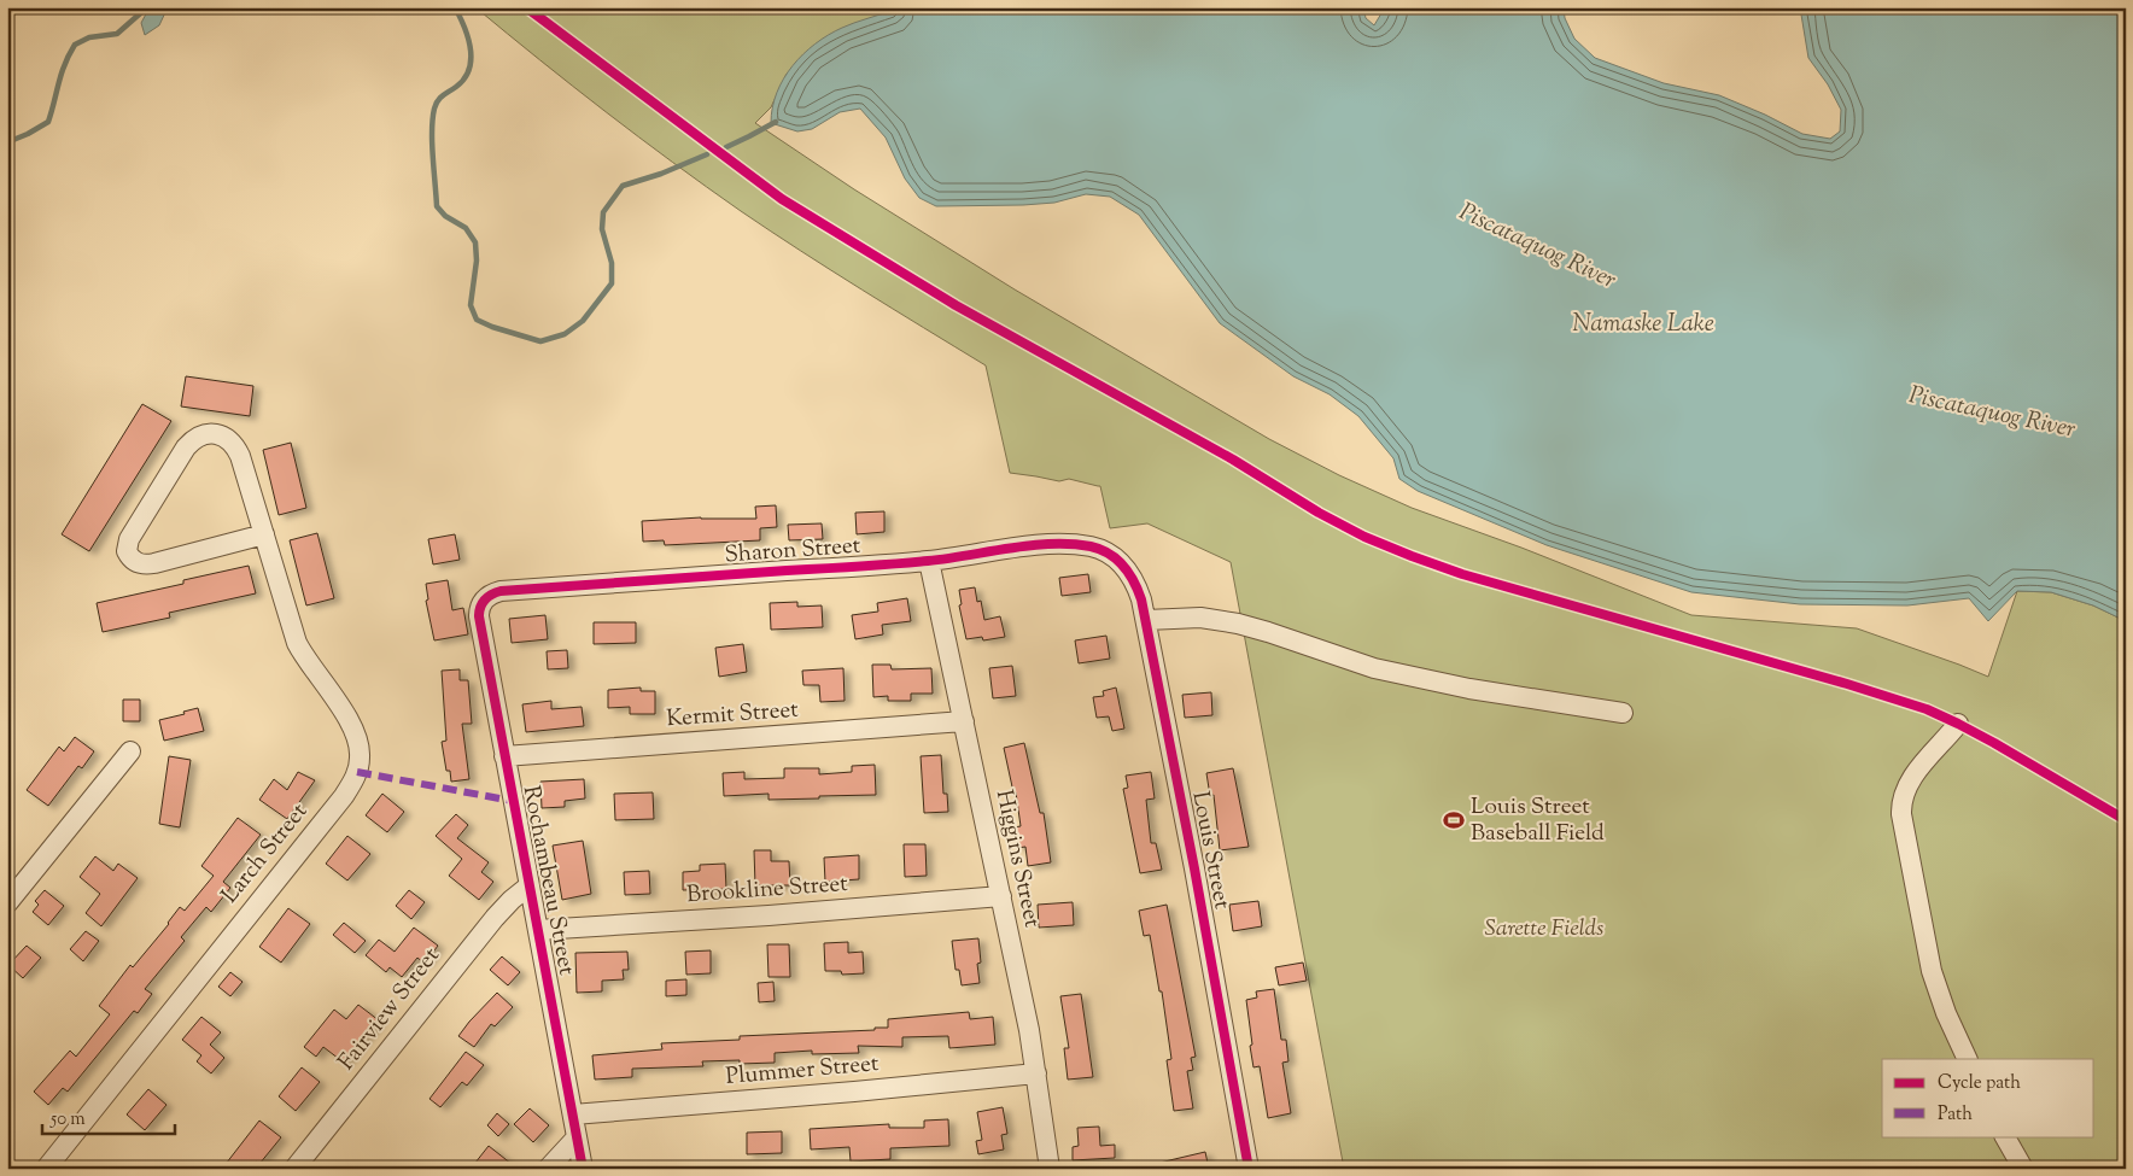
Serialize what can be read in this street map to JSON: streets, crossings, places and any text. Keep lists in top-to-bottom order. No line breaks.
{"streets":{"street":["Sharon Street","Kermit Street","Louis Street","Larch Street","Higgins Street","Rochambeau Street","Brookline Street","Fairview Street","Plummer Street"]},"crossings":[["Sharon Street","Louis Street"],["Sharon Street","Higgins Street"],["Sharon Street","Rochambeau Street"],["Kermit Street","Higgins Street"],["Kermit Street","Rochambeau Street"],["Higgins Street","Brookline Street"],["Higgins Street","Plummer Street"],["Rochambeau Street","Brookline Street"],["Rochambeau Street","Fairview Street"],["Rochambeau Street","Plummer Street"]],"water":["Piscataquog River","Namaske Lake"],"parks":["Sarette Fields"],"places":{"sports":["Louis Street Baseball Field"]},"legend":["Cycle path","Path"],"scale_bar":"50 m"}
